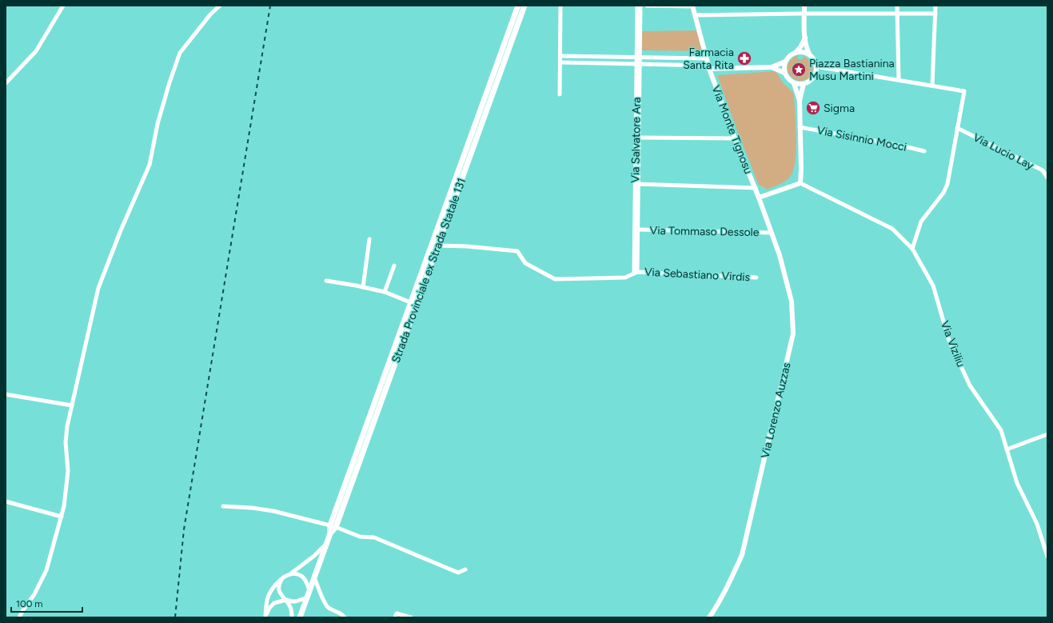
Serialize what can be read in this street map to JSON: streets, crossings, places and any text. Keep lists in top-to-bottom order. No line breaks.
{"streets":{"main road":["Strada Provinciale ex Strada Statale 131"],"street":["Via Monte Tignosu","Via Sisinnio Mocci","Via Salvatore Ara","Via Lucio Lay","Via Tommaso Dessole","Via Sebastiano Virdis","Via Viziliu","Via Lorenzo Auzzas"]},"crossings":[["Via Monte Tignosu","Via Lorenzo Auzzas"],["Via Salvatore Ara","Via Tommaso Dessole"],["Via Salvatore Ara","Via Sebastiano Virdis"],["Via Tommaso Dessole","Via Lorenzo Auzzas"],["Strada Provinciale ex Strada Statale 131","Via Sebastiano Virdis"]],"places":{"pharmacy":["Farmacia Santa Rita"],"place":["Piazza Bastianina Musu Martini"],"supermarket":["Sigma"]},"scale_bar":"100 m"}
